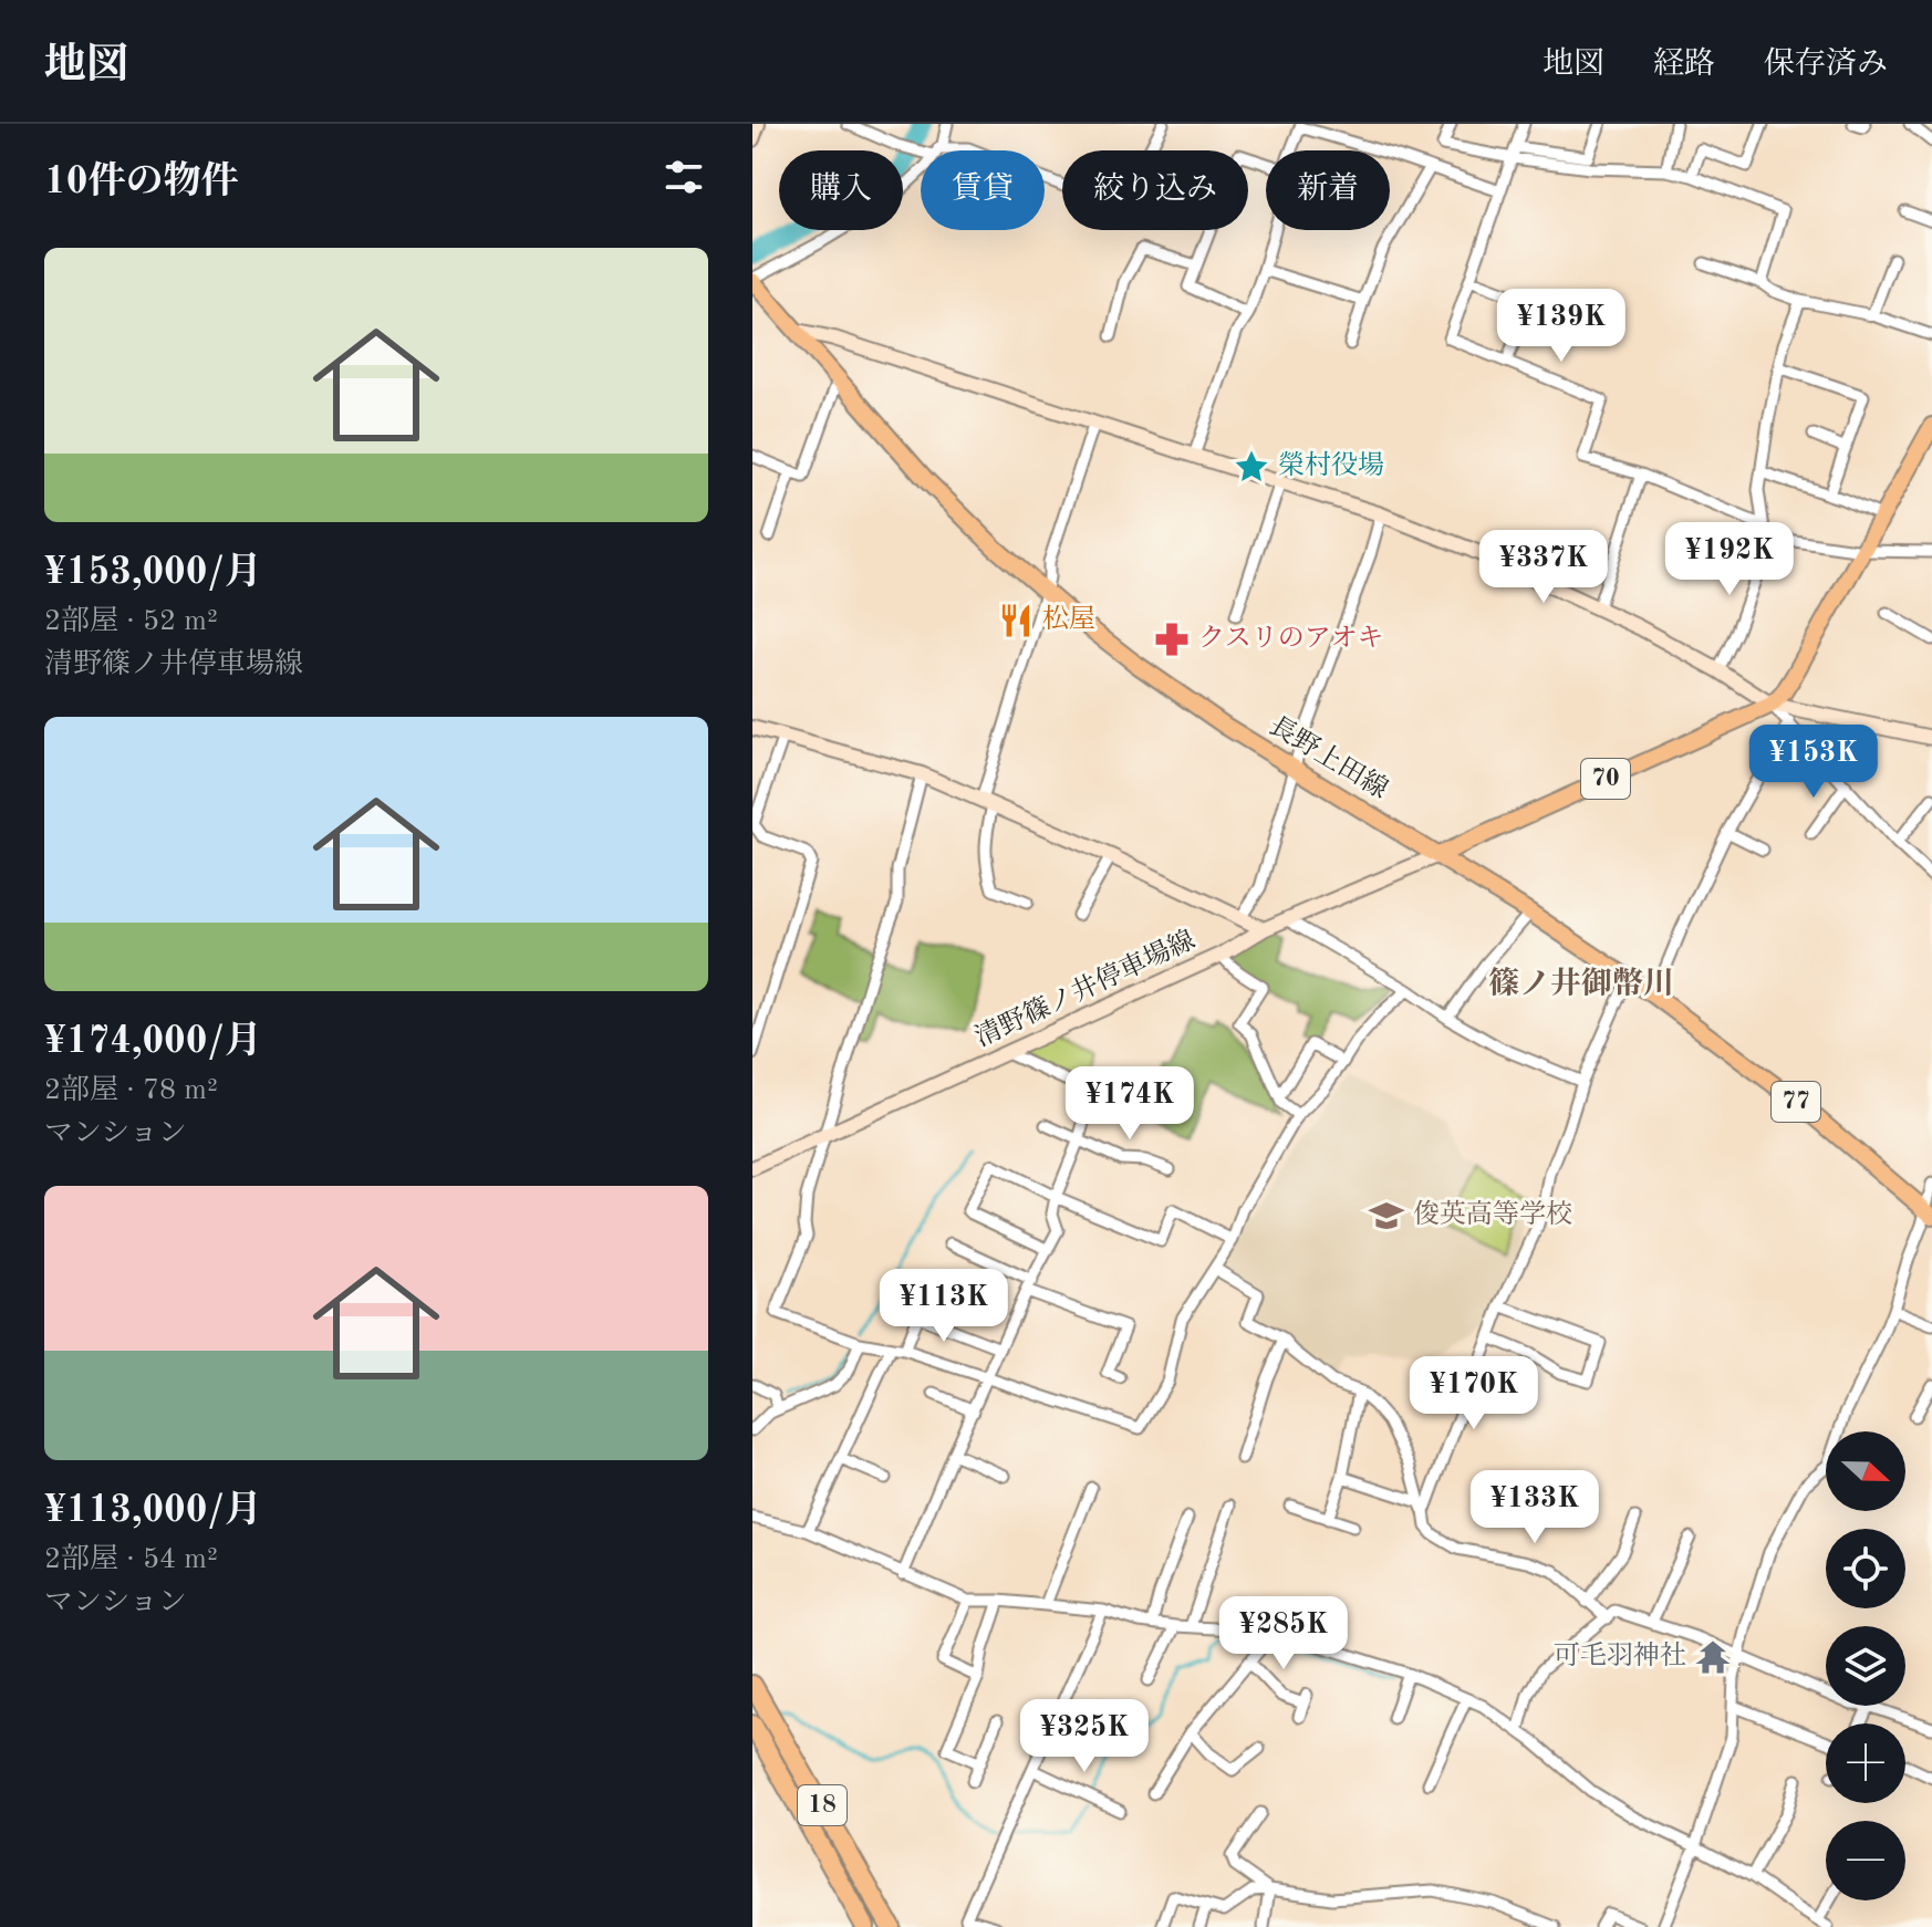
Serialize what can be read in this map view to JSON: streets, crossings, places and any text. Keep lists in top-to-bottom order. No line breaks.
{"streets":{"highway":["18"],"main road":["長野上田線","70","77"],"street":["清野篠ノ井停車場線"]},"crossings":[["長野上田線","70"],["長野上田線","清野篠ノ井停車場線"],["70","清野篠ノ井停車場線"]],"districts":["篠ノ井御幣川"],"places":{"place":["榮村役場"],"restaurant":["松屋"],"pharmacy":["クスリのアオキ"],"school or university":["俊英高等学校"],"temple":["可毛羽神社"]},"north":"right","page":{"header":"地図","nav":["地図","経路","保存済み"],"heading":"10件の物件","chip":["購入","賃貸","絞り込み","新着"],"list":[{"name":"¥153,000/月","note":"2部屋 · 52 m² · 清野篠ノ井停車場線"},{"name":"¥174,000/月","note":"2部屋 · 78 m² · マンション"},{"name":"¥113,000/月","note":"2部屋 · 54 m² · マンション"}],"price":["¥139K","¥192K","¥337K","¥153K","¥174K","¥113K","¥170K","¥133K","¥285K","¥325K"],"map_buttons":["+","−"]}}
